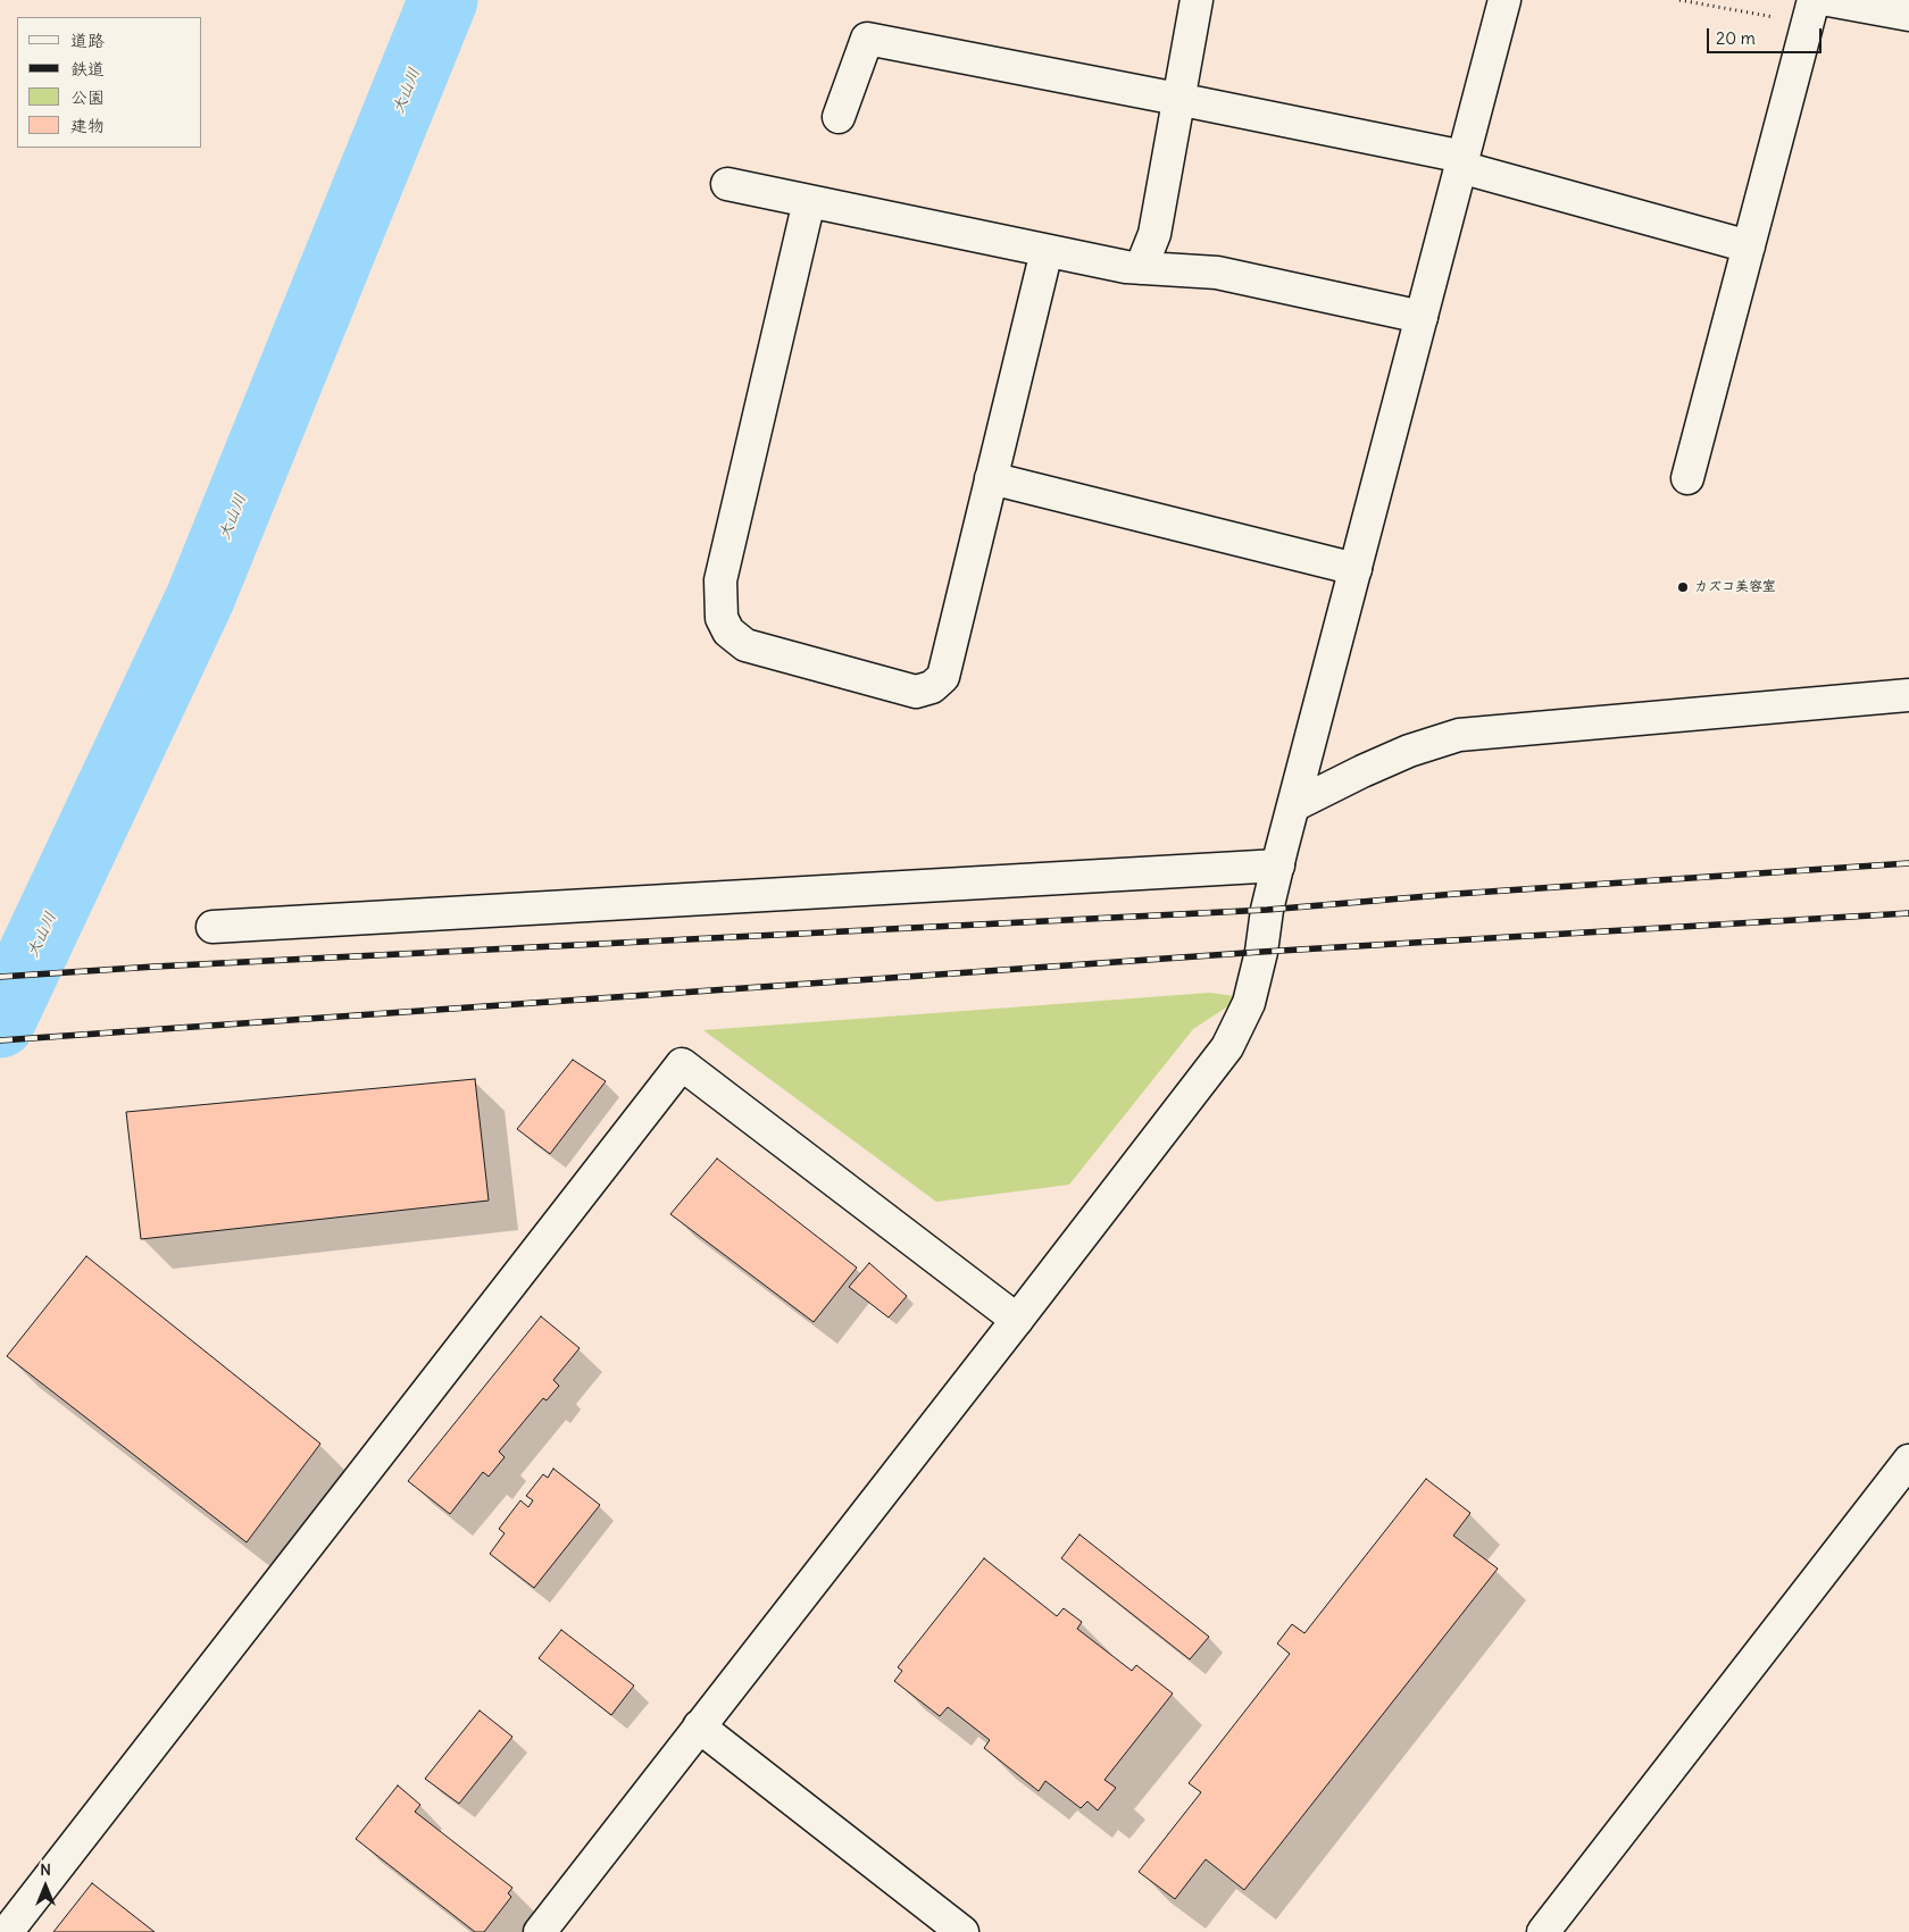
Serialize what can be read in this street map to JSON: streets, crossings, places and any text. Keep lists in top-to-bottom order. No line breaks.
{"water":["大山川"],"places":["カズコ美容室"],"legend":["道路","鉄道","公園","建物"],"scale_bar":"20 m","north":"top"}
